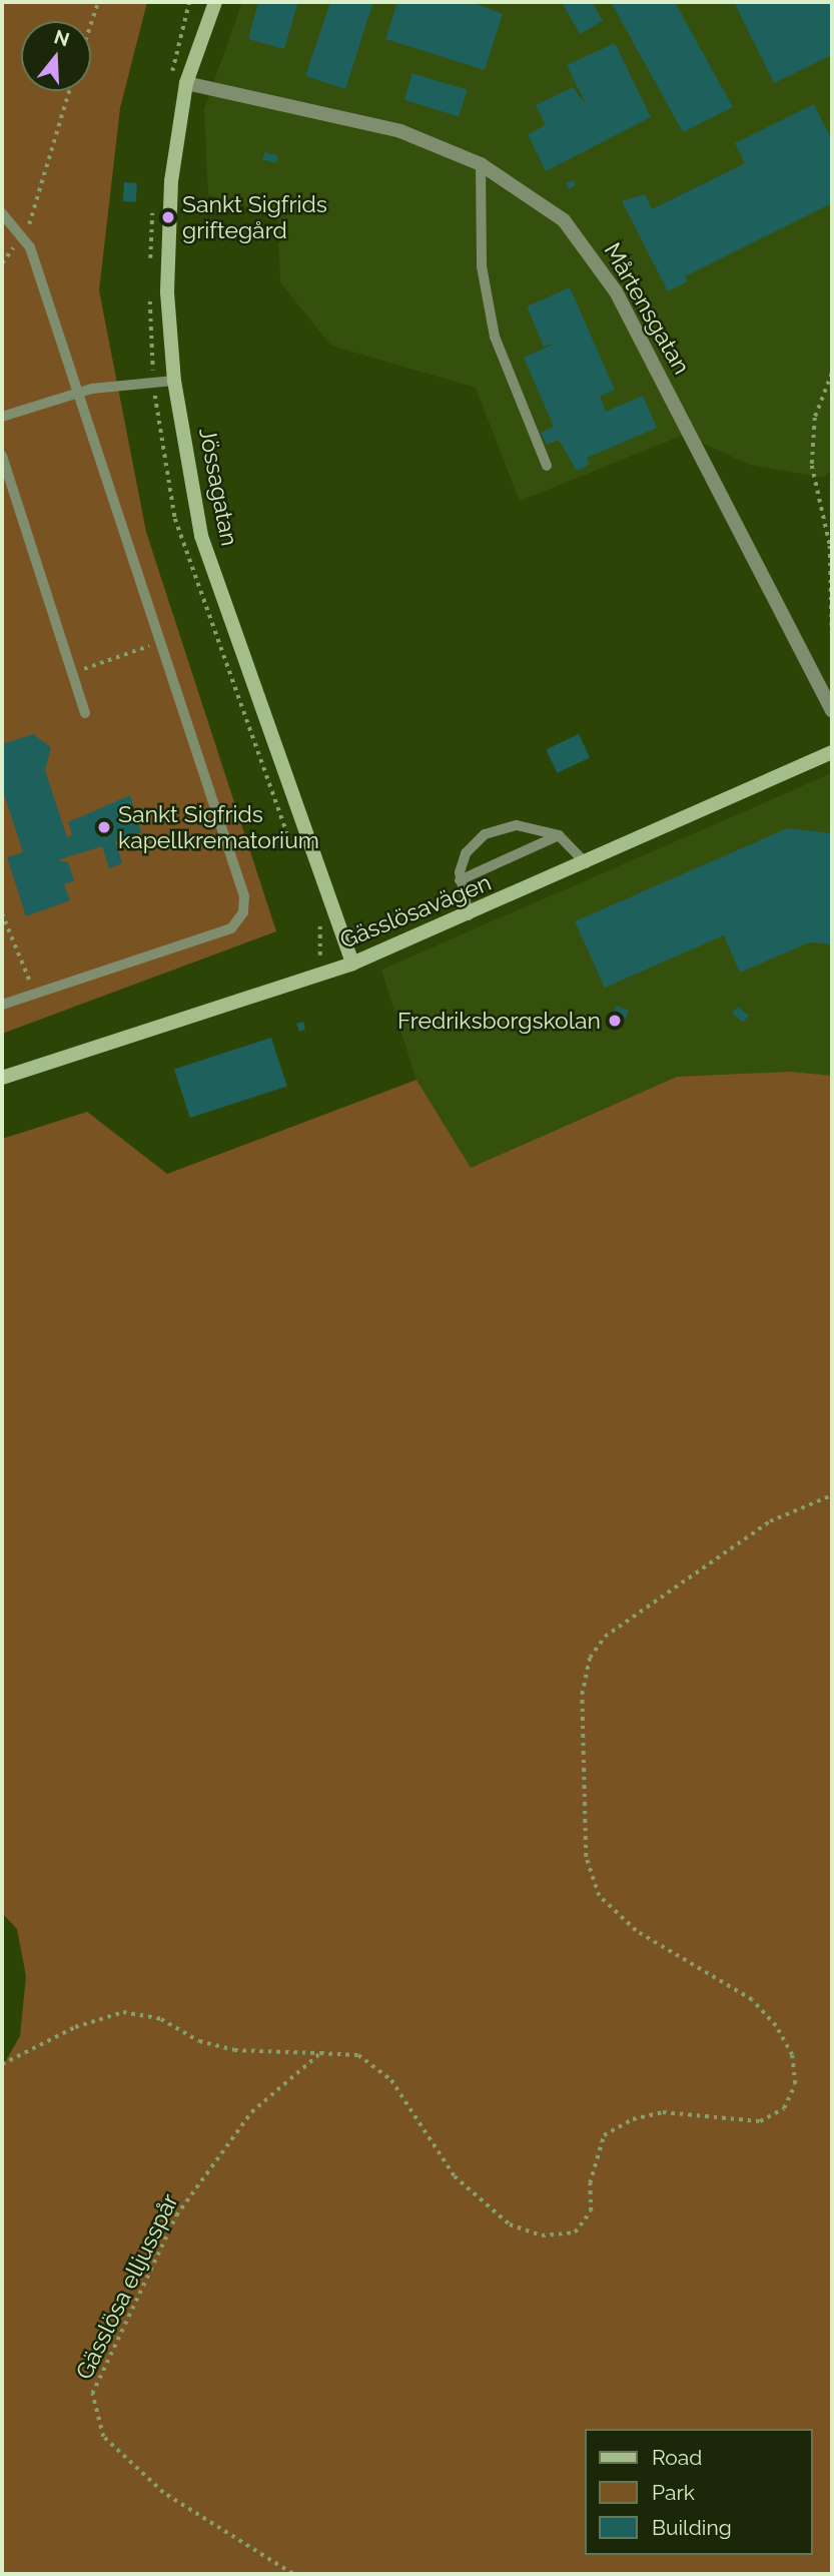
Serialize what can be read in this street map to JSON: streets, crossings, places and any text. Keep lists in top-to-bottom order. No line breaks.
{"streets":{"street":["Mårtensgatan","Jössagatan","Gässlösavägen"],"path":["Gässlösa elljusspår"]},"crossings":[["Mårtensgatan","Jössagatan"],["Jössagatan","Gässlösavägen"]],"places":["Sankt Sigfrids griftegård","Sankt Sigfrids kapellkrematorium","Fredriksborgskolan"],"legend":["Road","Park","Building"],"north":"top"}
